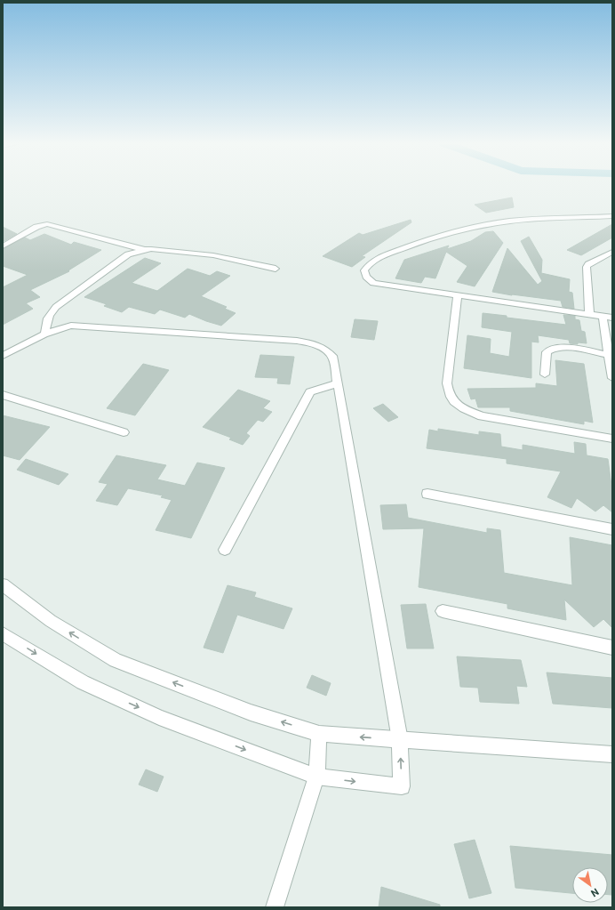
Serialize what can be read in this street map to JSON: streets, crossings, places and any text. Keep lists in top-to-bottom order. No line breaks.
{"north":"bottom right"}
